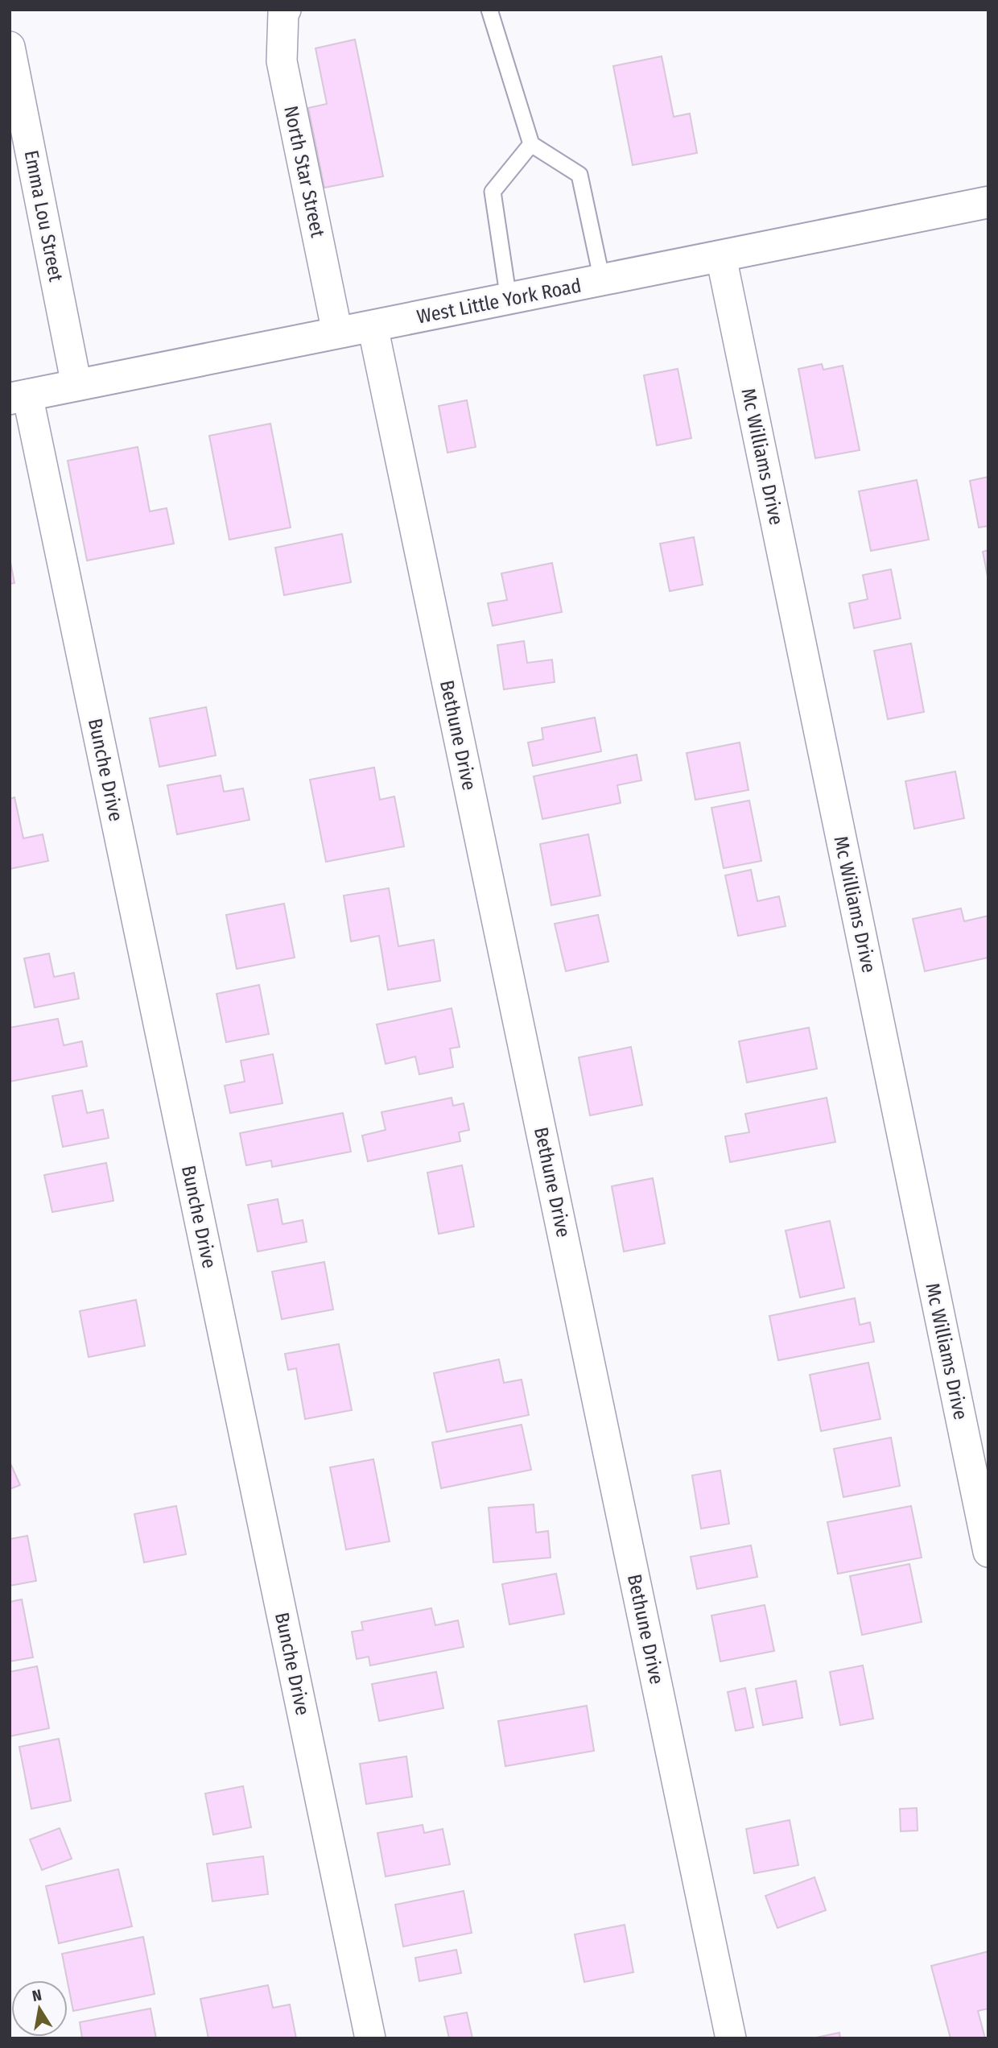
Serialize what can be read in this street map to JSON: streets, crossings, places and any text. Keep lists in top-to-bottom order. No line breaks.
{"streets":{"street":["North Star Street","Emma Lou Street","West Little York Road","Mc Williams Drive","Bethune Drive","Bunche Drive"]},"crossings":[["North Star Street","West Little York Road"],["Emma Lou Street","West Little York Road"],["West Little York Road","Mc Williams Drive"],["West Little York Road","Bethune Drive"],["West Little York Road","Bunche Drive"]],"north":"top"}
